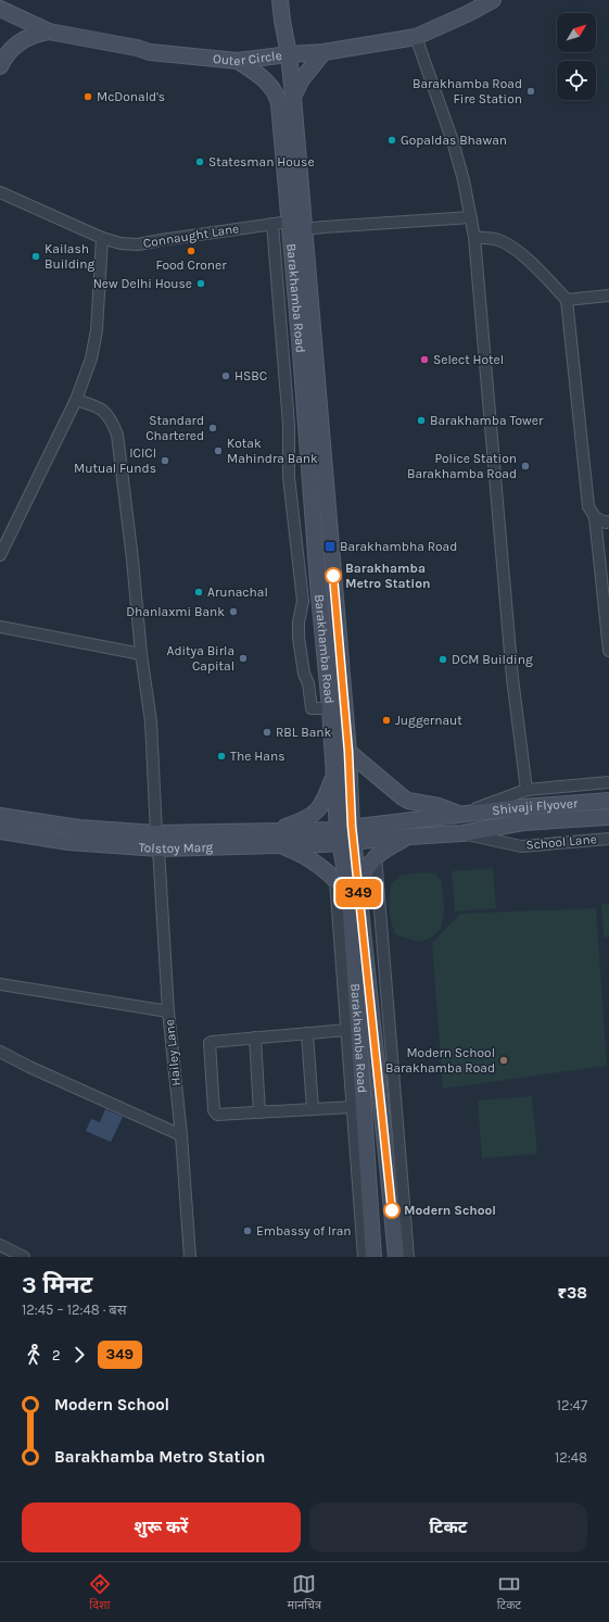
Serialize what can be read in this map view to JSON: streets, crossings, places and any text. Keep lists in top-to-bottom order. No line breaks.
{"streets":{"main road":["Outer Circle","Barakhamba Road","Shivaji Flyover","Tolstoy Marg"],"street":["Connaught Lane","School Lane","Hailey Lane"]},"crossings":[["Outer Circle","Barakhamba Road"],["Connaught Lane","Barakhamba Road"],["Barakhamba Road","Shivaji Flyover"],["Barakhamba Road","Tolstoy Marg"],["Shivaji Flyover","School Lane"],["Shivaji Flyover","Tolstoy Marg"],["Tolstoy Marg","Hailey Lane"]],"places":{"other":["Barakhamba Road Fire Station","McDonald's","Gopaldas Bhawan","Statesman House","Food Croner","Kailash Building","New Delhi House","Select Hotel","HSBC","Barakhamba Tower","Standard Chartered","Kotak Mahindra Bank","ICICI Mutual Funds","Police Station Barakhamba Road","Barakhamba Metro Station","Arunachal","Dhanlaxmi Bank","Aditya Birla Capital","DCM Building","Juggernaut","RBL Bank","The Hans","Modern School Barakhamba Road","Modern School","Embassy of Iran"],"transit":["Barakhambha Road"]},"lines":["bus line 349"],"north":"top right","page":{"on_map":"349","heading":["3 मिनट","12:45 – 12:48 · बस","₹38"],"legs":["2","349"],"list":[{"name":"Modern School","value":"12:47"},{"name":"Barakhamba Metro Station","value":"12:48"}],"buttons":["शुरू करें","टिकट"],"tabs":["दिशा","मानचित्र","टिकट"]}}
